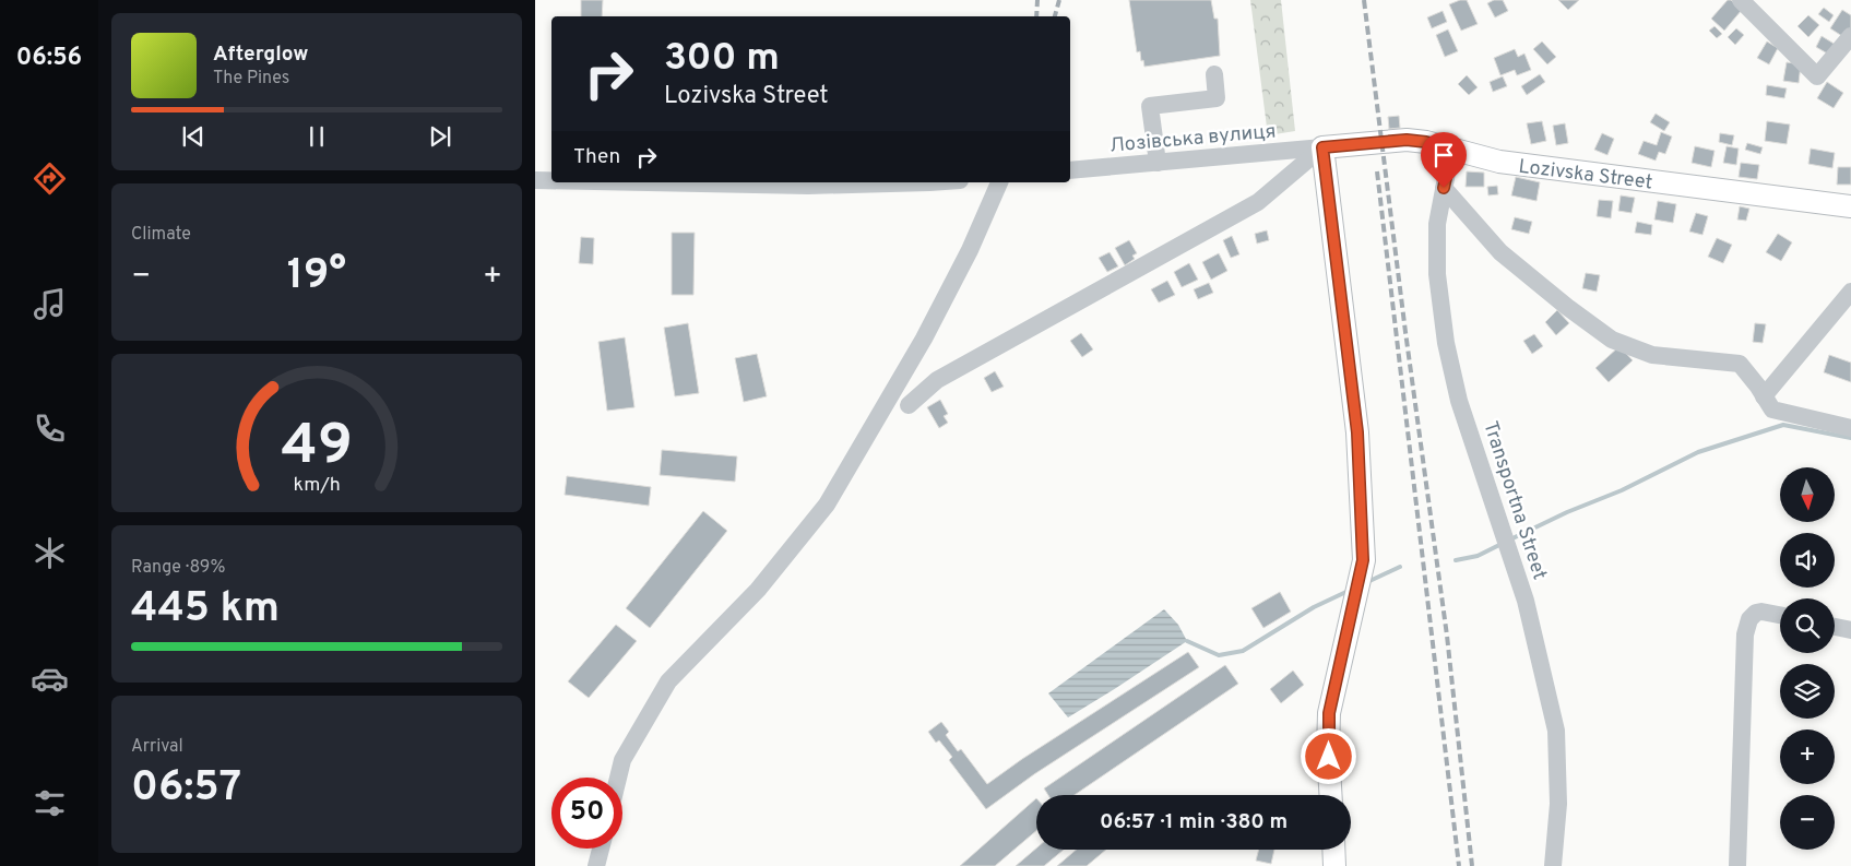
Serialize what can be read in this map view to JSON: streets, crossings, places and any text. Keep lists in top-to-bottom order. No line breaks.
{"streets":{"main road":["Lozivska Street"],"street":["Лозівська вулиця","Transportna Street"]},"crossings":[["Лозівська вулиця","Lozivska Street"],["Lozivska Street","Transportna Street"]],"north":"bottom","page":{"tabs":"06:56","turn":["300 m","Lozivska Street"],"song":["Afterglow","The Pines"],"then":"Then","tile":["Climate",["Range · 89%","445 km"],["Arrival","06:57"]],"heat":["−","19°","+"],"map_buttons":["+","−"],"limit":"50","trip":"06:57 · 1 min · 380 m","gauge":["49","km/h"]}}
